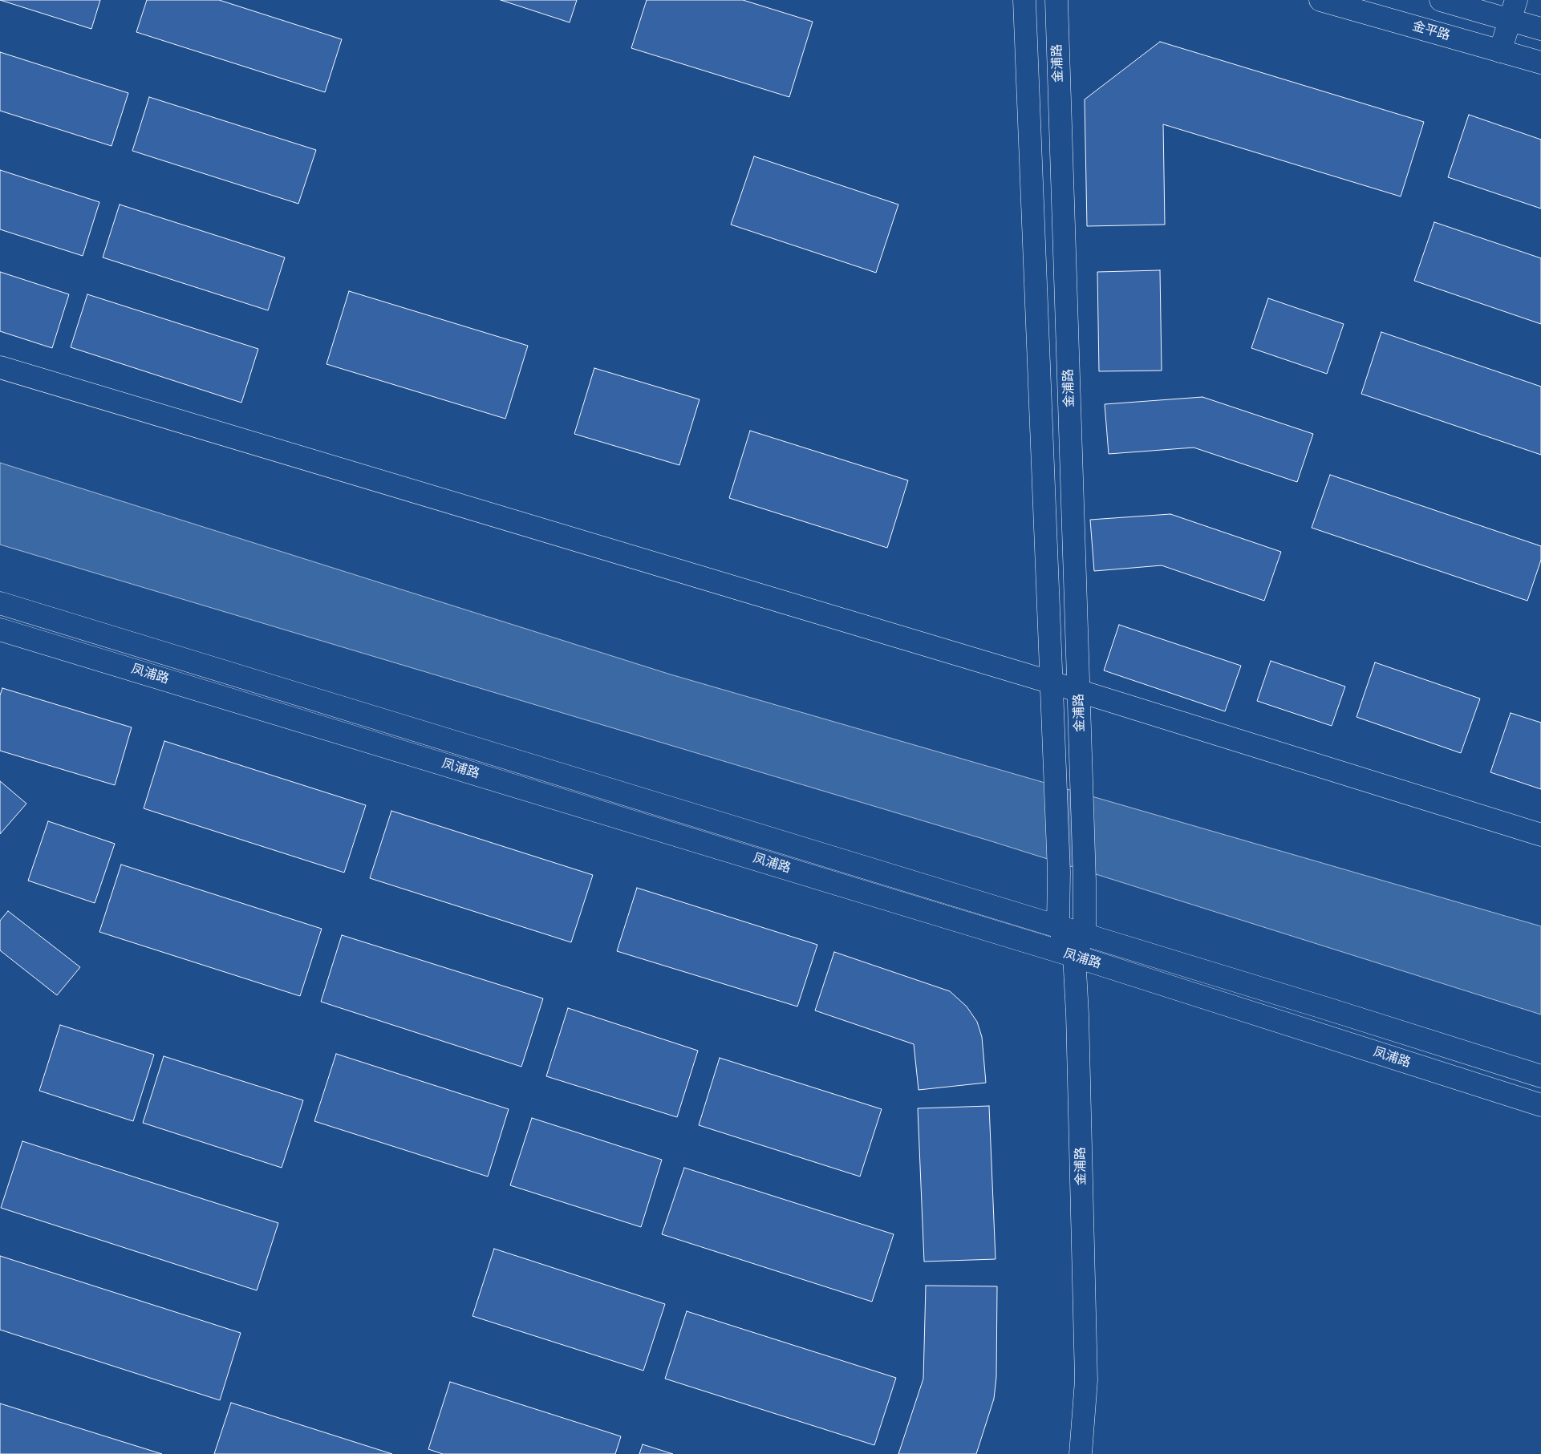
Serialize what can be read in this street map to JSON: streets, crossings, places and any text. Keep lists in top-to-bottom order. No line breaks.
{"streets":{"street":["金平路","金浦路","凤浦路"]},"crossings":[["金浦路","凤浦路"]]}
